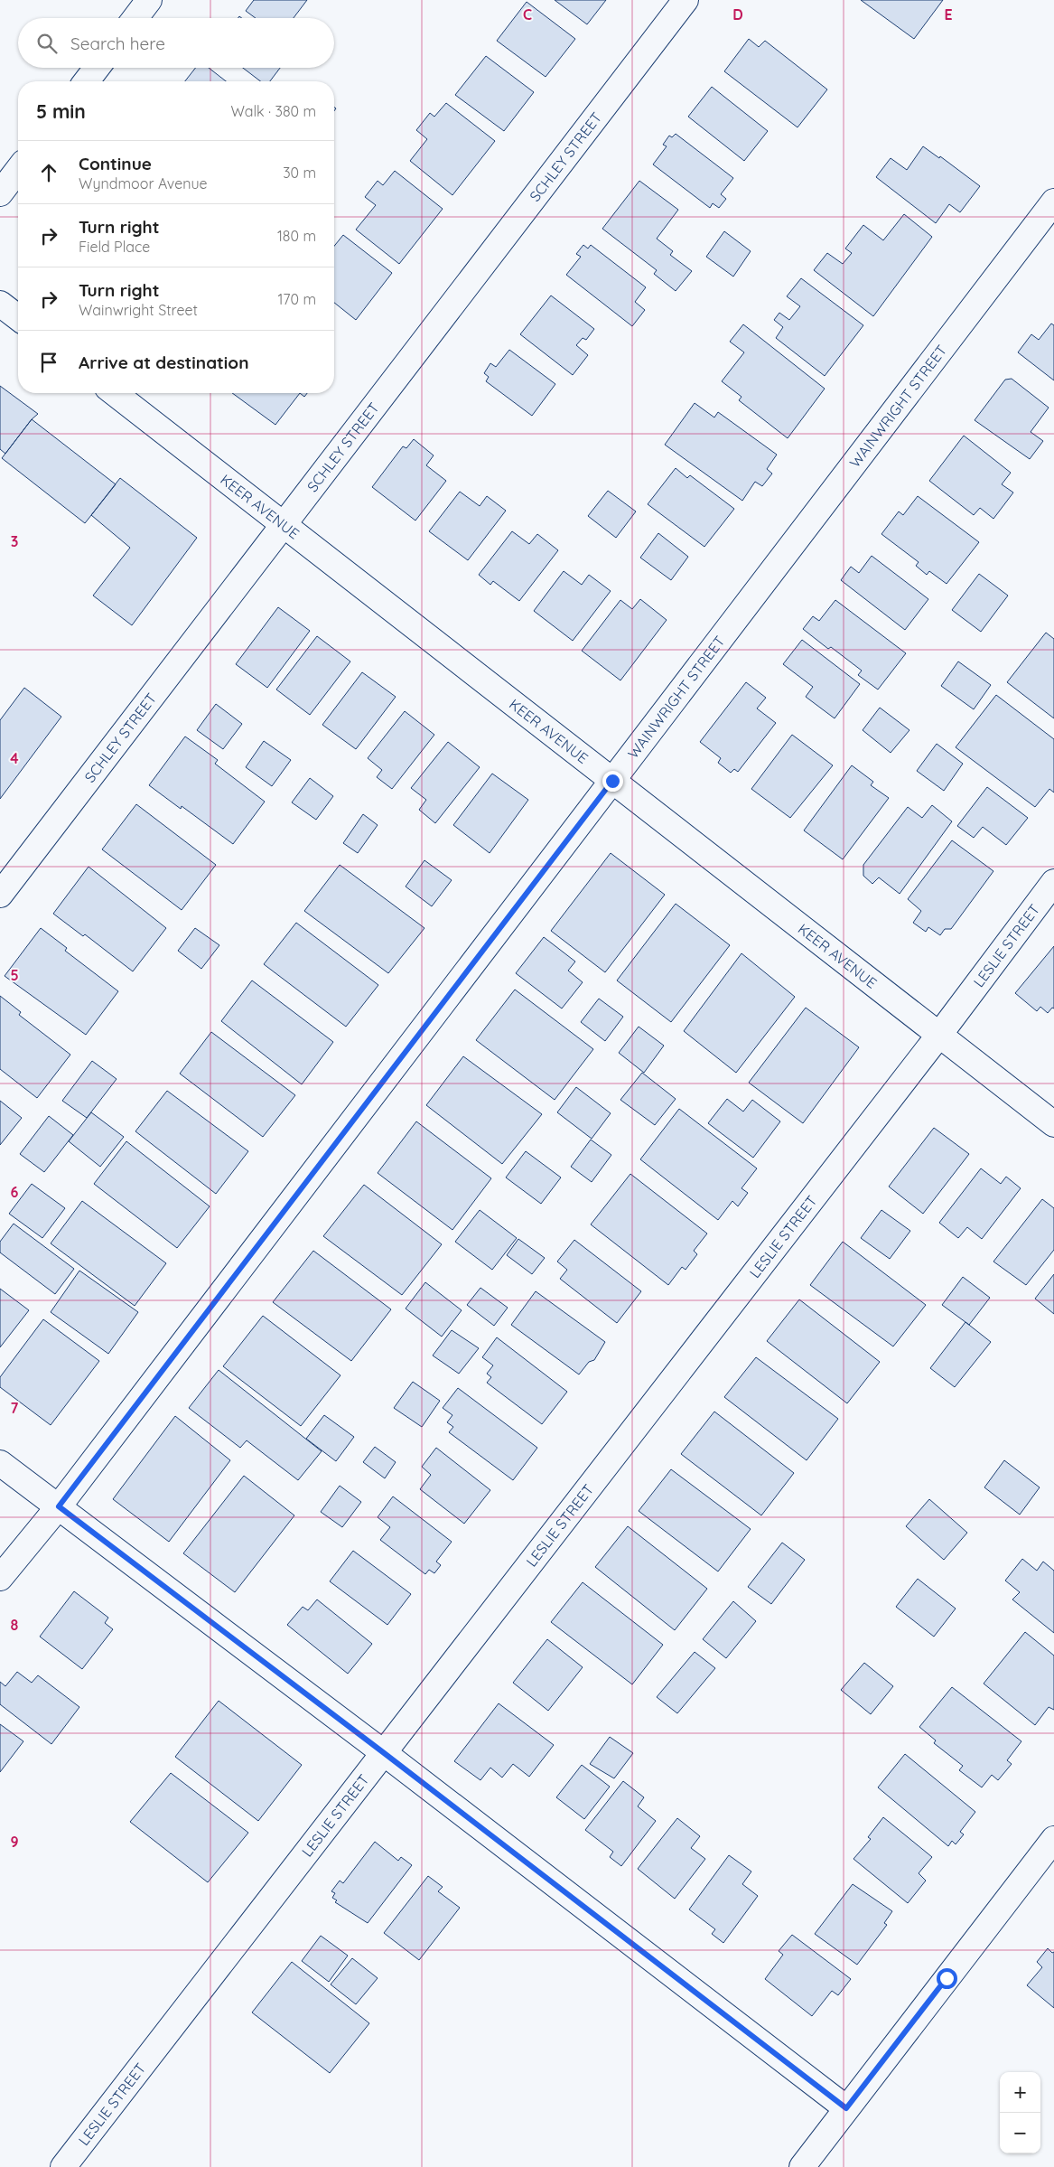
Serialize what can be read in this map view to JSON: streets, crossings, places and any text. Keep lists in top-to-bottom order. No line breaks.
{"streets":{"street":["SCHLEY STREET","WAINWRIGHT STREET","KEER AVENUE","LESLIE STREET"]},"crossings":[["SCHLEY STREET","KEER AVENUE"],["WAINWRIGHT STREET","KEER AVENUE"],["KEER AVENUE","LESLIE STREET"]],"page":{"search":"Search here","heading":["5 min","Walk · 380 m"],"list":[["Continue","Wyndmoor Avenue","30 m"],["Turn right","Field Place","180 m"],["Turn right","Wainwright Street","170 m"],"Arrive at destination"],"map_buttons":["+","−"]},"grid":{"columns":["C","D","E"],"rows":["3","4","5","6","7","8","9"]}}
